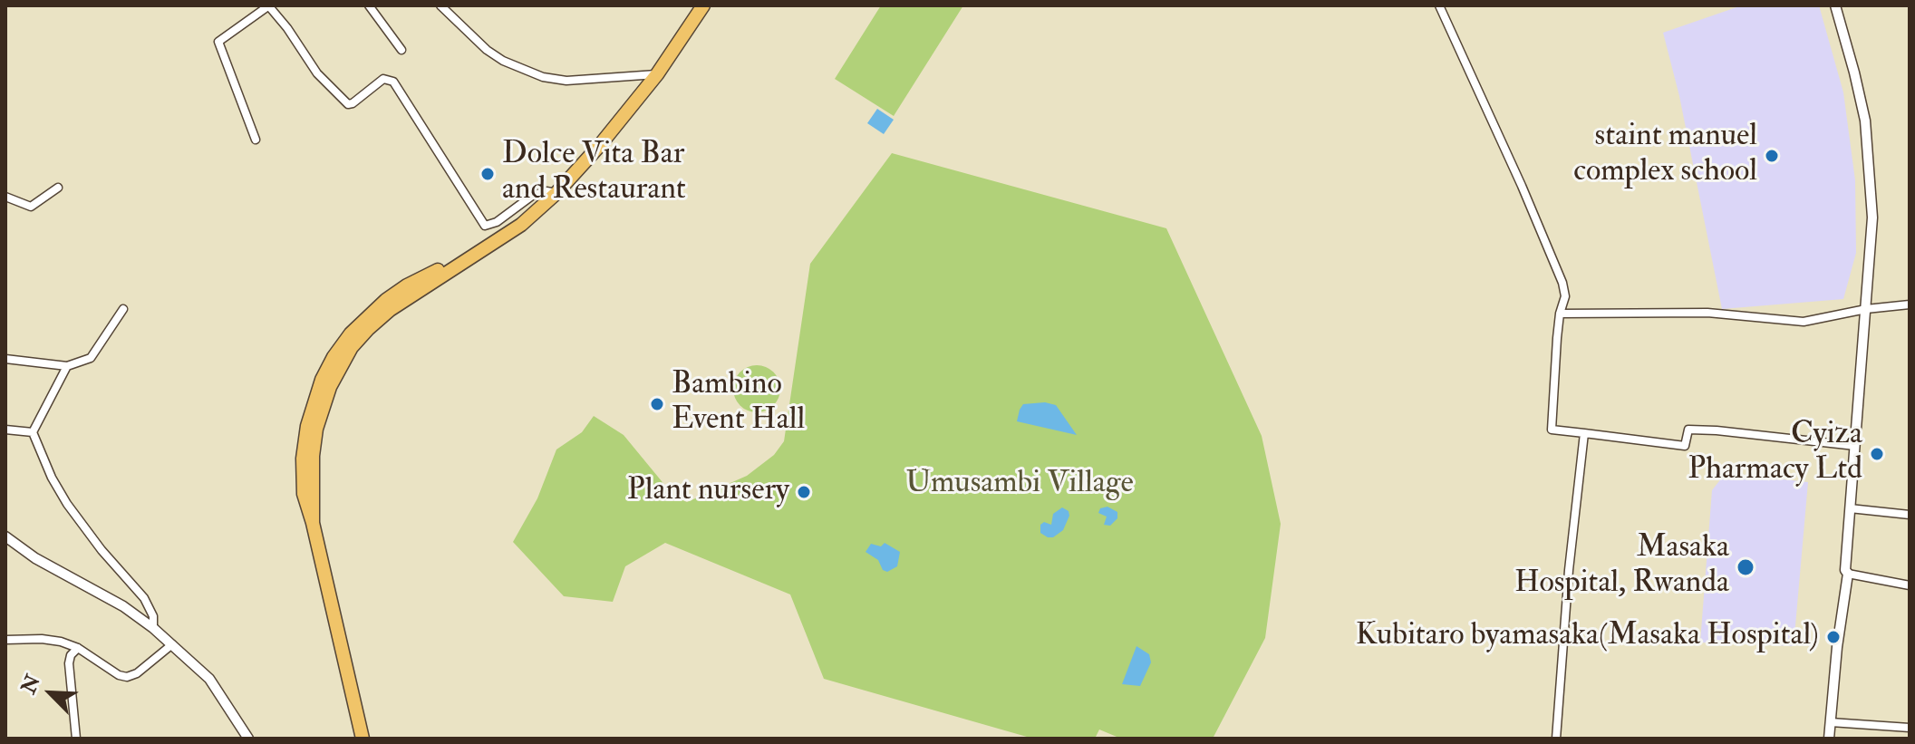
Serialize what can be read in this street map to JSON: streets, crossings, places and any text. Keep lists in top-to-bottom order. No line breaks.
{"parks":["Umusambi Village"],"places":["staint manuel complex school","Dolce Vita Bar and Restaurant","Bambino Event Hall","Cyiza Pharmacy Ltd","Plant nursery","Masaka Hospital, Rwanda","Kubitaro byamasaka(Masaka Hospital)"],"north":"top left"}
